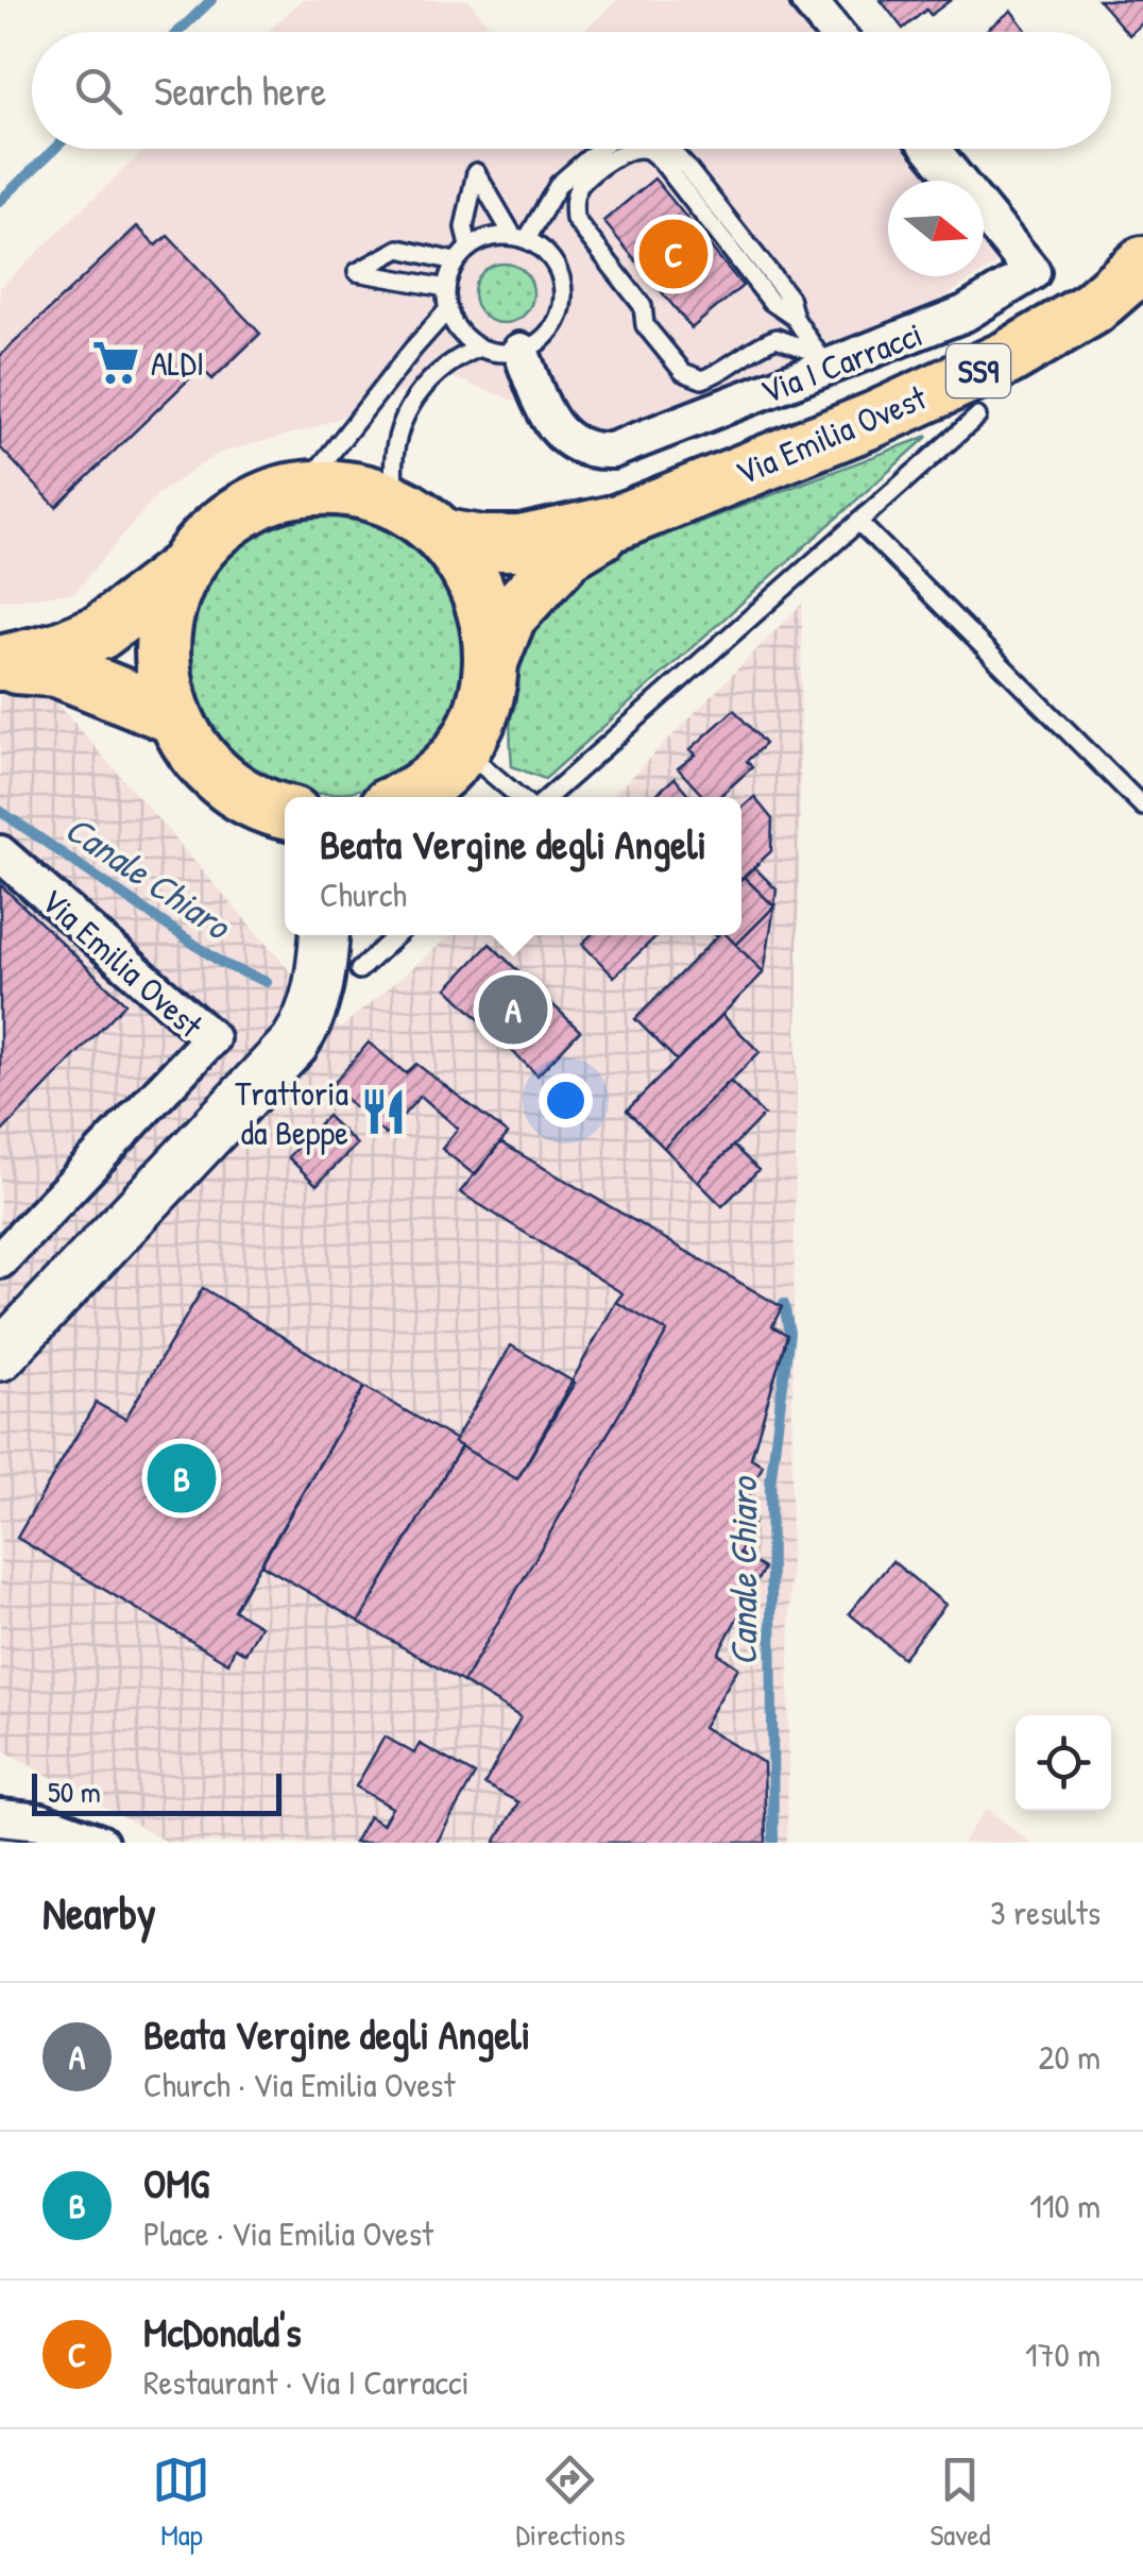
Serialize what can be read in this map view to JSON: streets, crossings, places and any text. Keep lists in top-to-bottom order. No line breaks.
{"streets":{"main road":["SS9","Via Emilia Ovest"],"street":["Via I Carracci"]},"water":["Canale Chiaro"],"places":{"supermarket":["ALDI"],"restaurant":["Trattoria da Beppe"]},"scale_bar":"50 m","north":"right","page":{"search":"Search here","pins":["C","A","B"],"popup":["Beata Vergine degli Angeli","Church"],"scale":"50 m","heading":["Nearby","3 results"],"list":[{"mark":"A","name":"Beata Vergine degli Angeli","note":"Church · Via Emilia Ovest","value":"20 m"},{"mark":"B","name":"OMG","note":"Place · Via Emilia Ovest","value":"110 m"},{"mark":"C","name":"McDonald's","note":"Restaurant · Via I Carracci","value":"170 m"}],"nav":["Map","Directions","Saved"]}}
